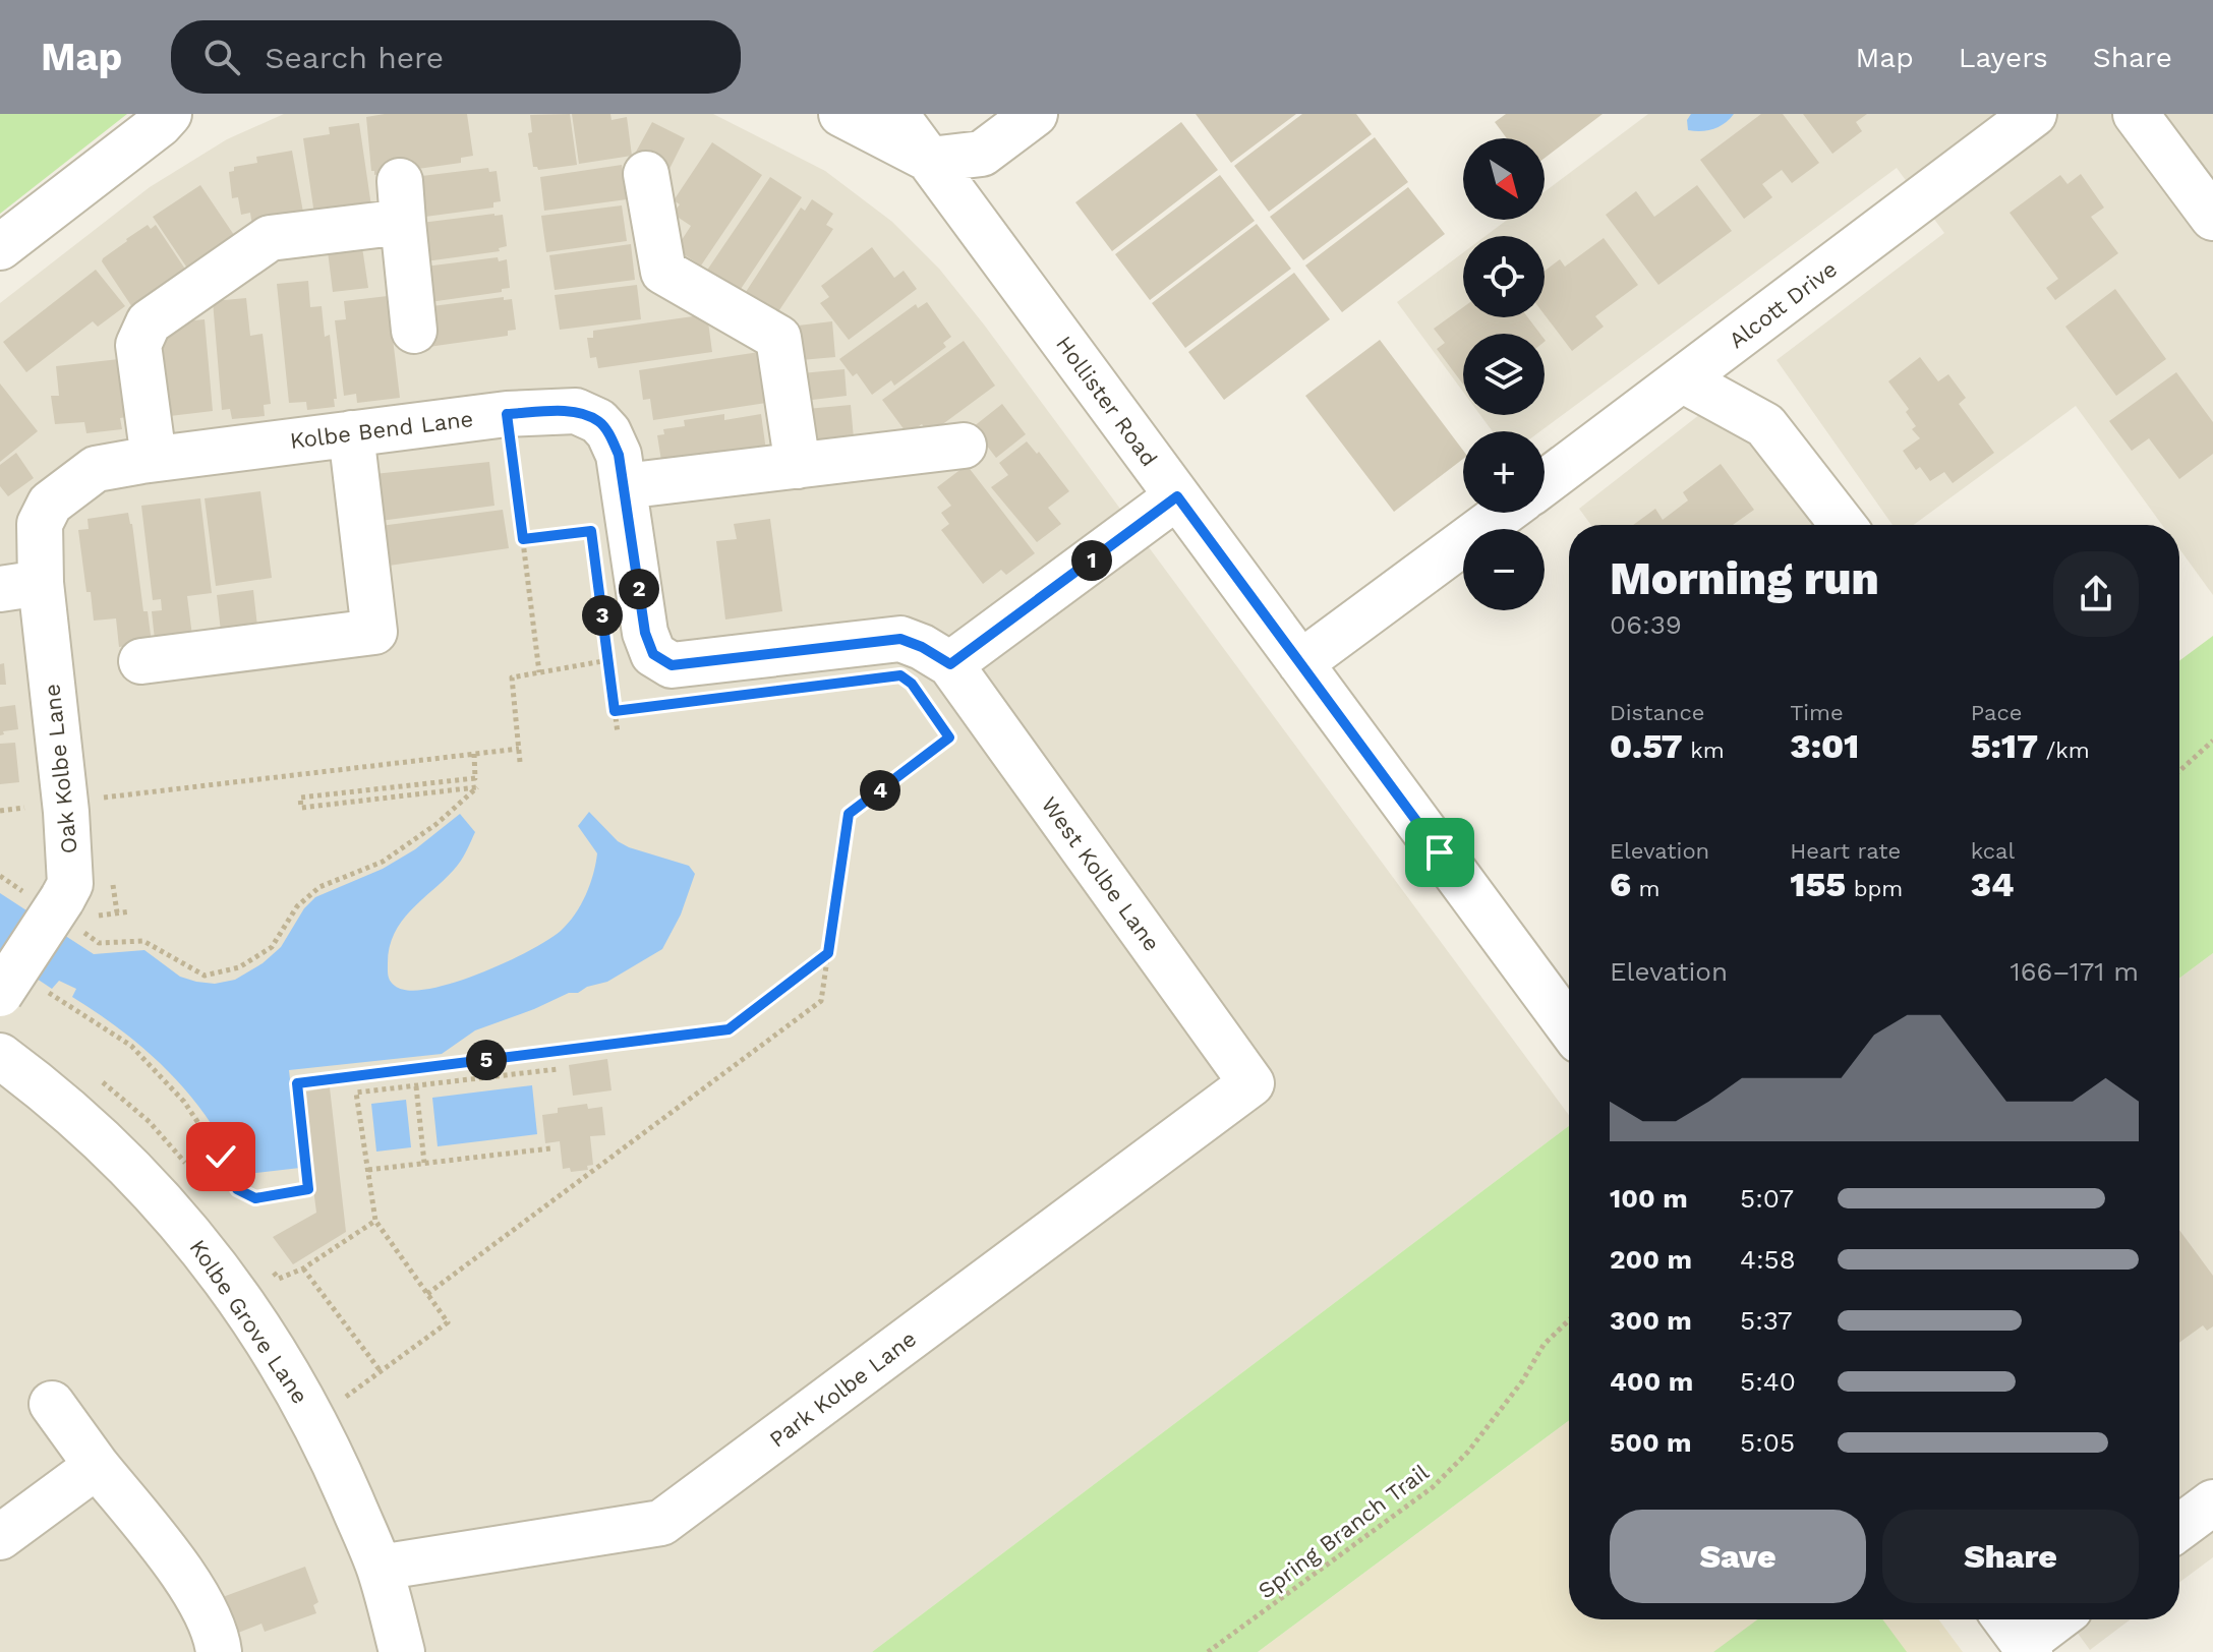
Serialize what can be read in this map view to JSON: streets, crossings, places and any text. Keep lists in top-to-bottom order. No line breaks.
{"streets":{"street":["Alcott Drive","Hollister Road","Kolbe Bend Lane","Oak Kolbe Lane","West Kolbe Lane","Kolbe Grove Lane","Park Kolbe Lane"],"path":["Spring Branch Trail"]},"crossings":[["Kolbe Bend Lane","Oak Kolbe Lane"],["Kolbe Bend Lane","West Kolbe Lane"],["West Kolbe Lane","Park Kolbe Lane"],["Kolbe Grove Lane","Park Kolbe Lane"]],"north":"bottom right","page":{"header":"Map","search":"Search here","nav":["Map","Layers","Share"],"map_buttons":["+","−"],"heading":["Morning run","06:39"],"pins":["1","2","3","4","5"],"stats":[["Distance","0.57 km"],["Time","3:01"],["Pace","5:17 /km"],["Elevation","6 m"],["Heart rate","155 bpm"],["kcal","34"]],"chart":["Elevation","166–171 m"],"list":[{"name":"100 m","note":"5:07"},{"name":"200 m","note":"4:58"},{"name":"300 m","note":"5:37"},{"name":"400 m","note":"5:40"},{"name":"500 m","note":"5:05"}],"buttons":["Save","Share"]}}
